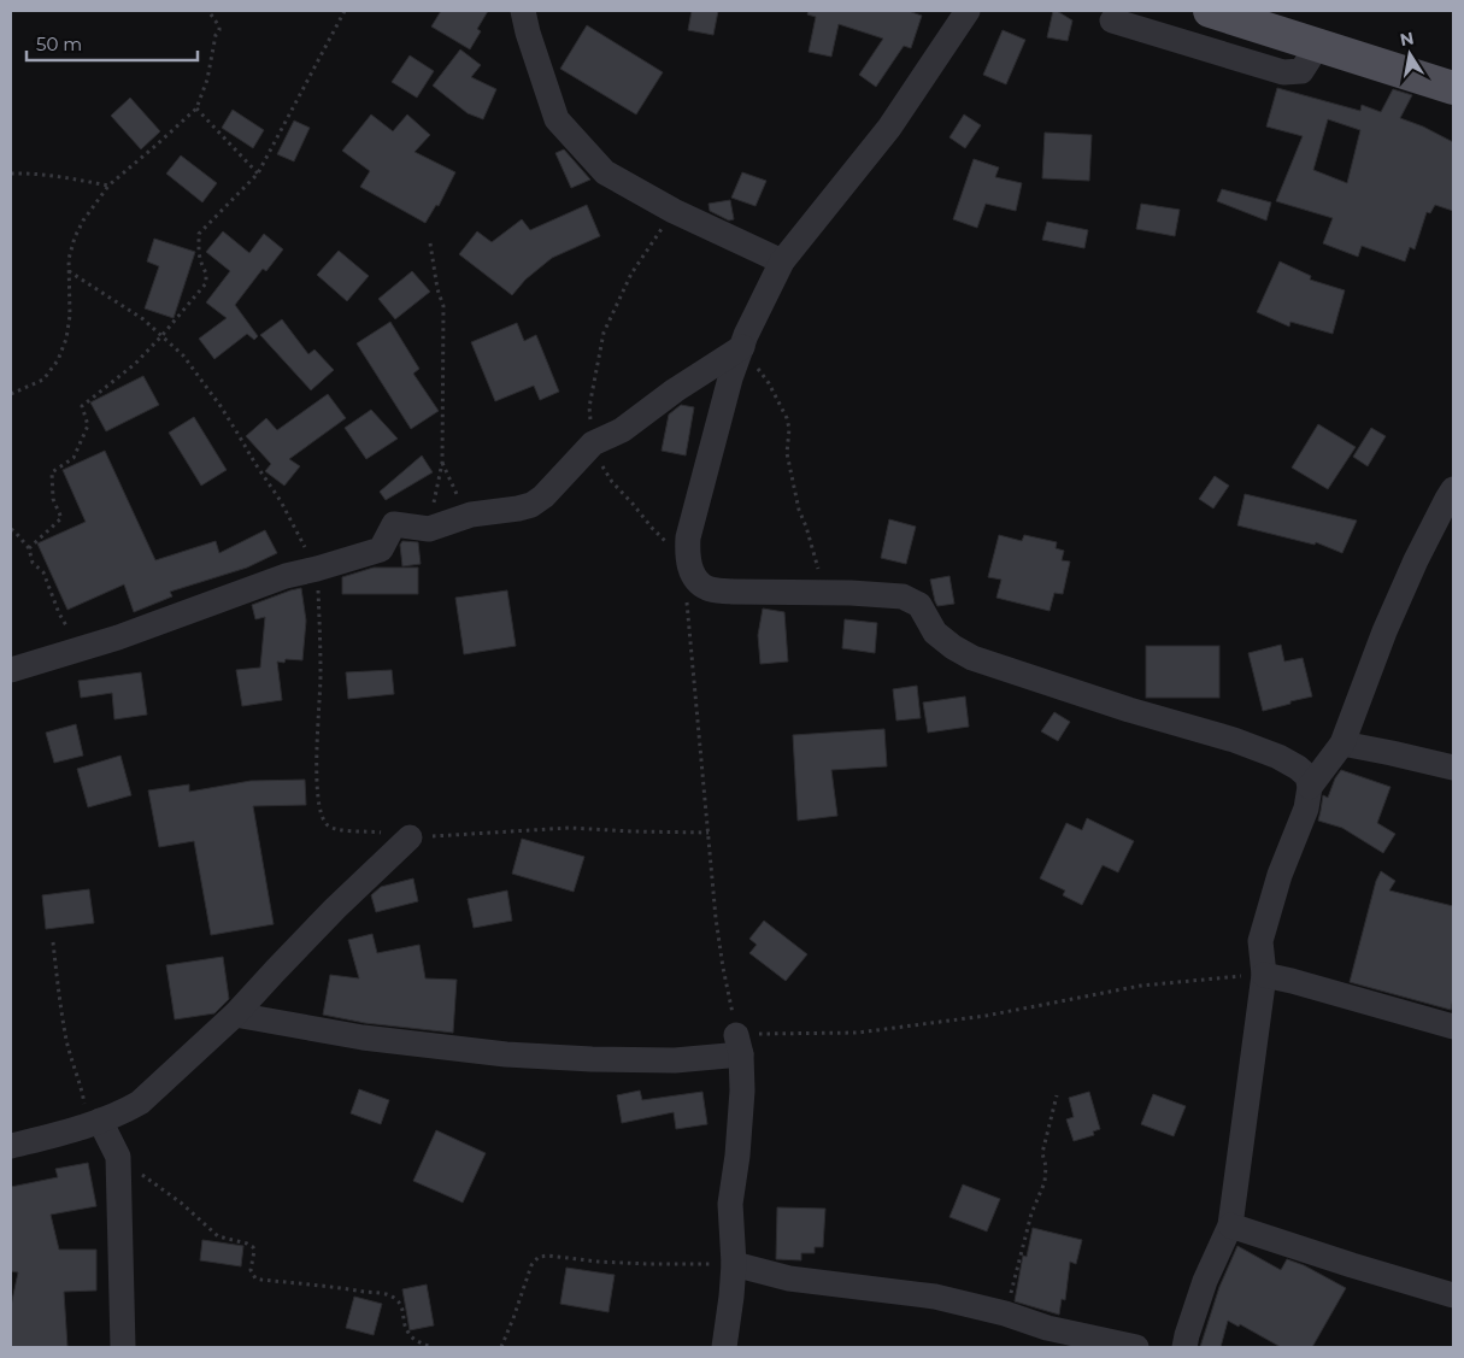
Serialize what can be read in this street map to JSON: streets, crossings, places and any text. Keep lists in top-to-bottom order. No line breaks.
{"scale_bar":"50 m","north":"top"}
